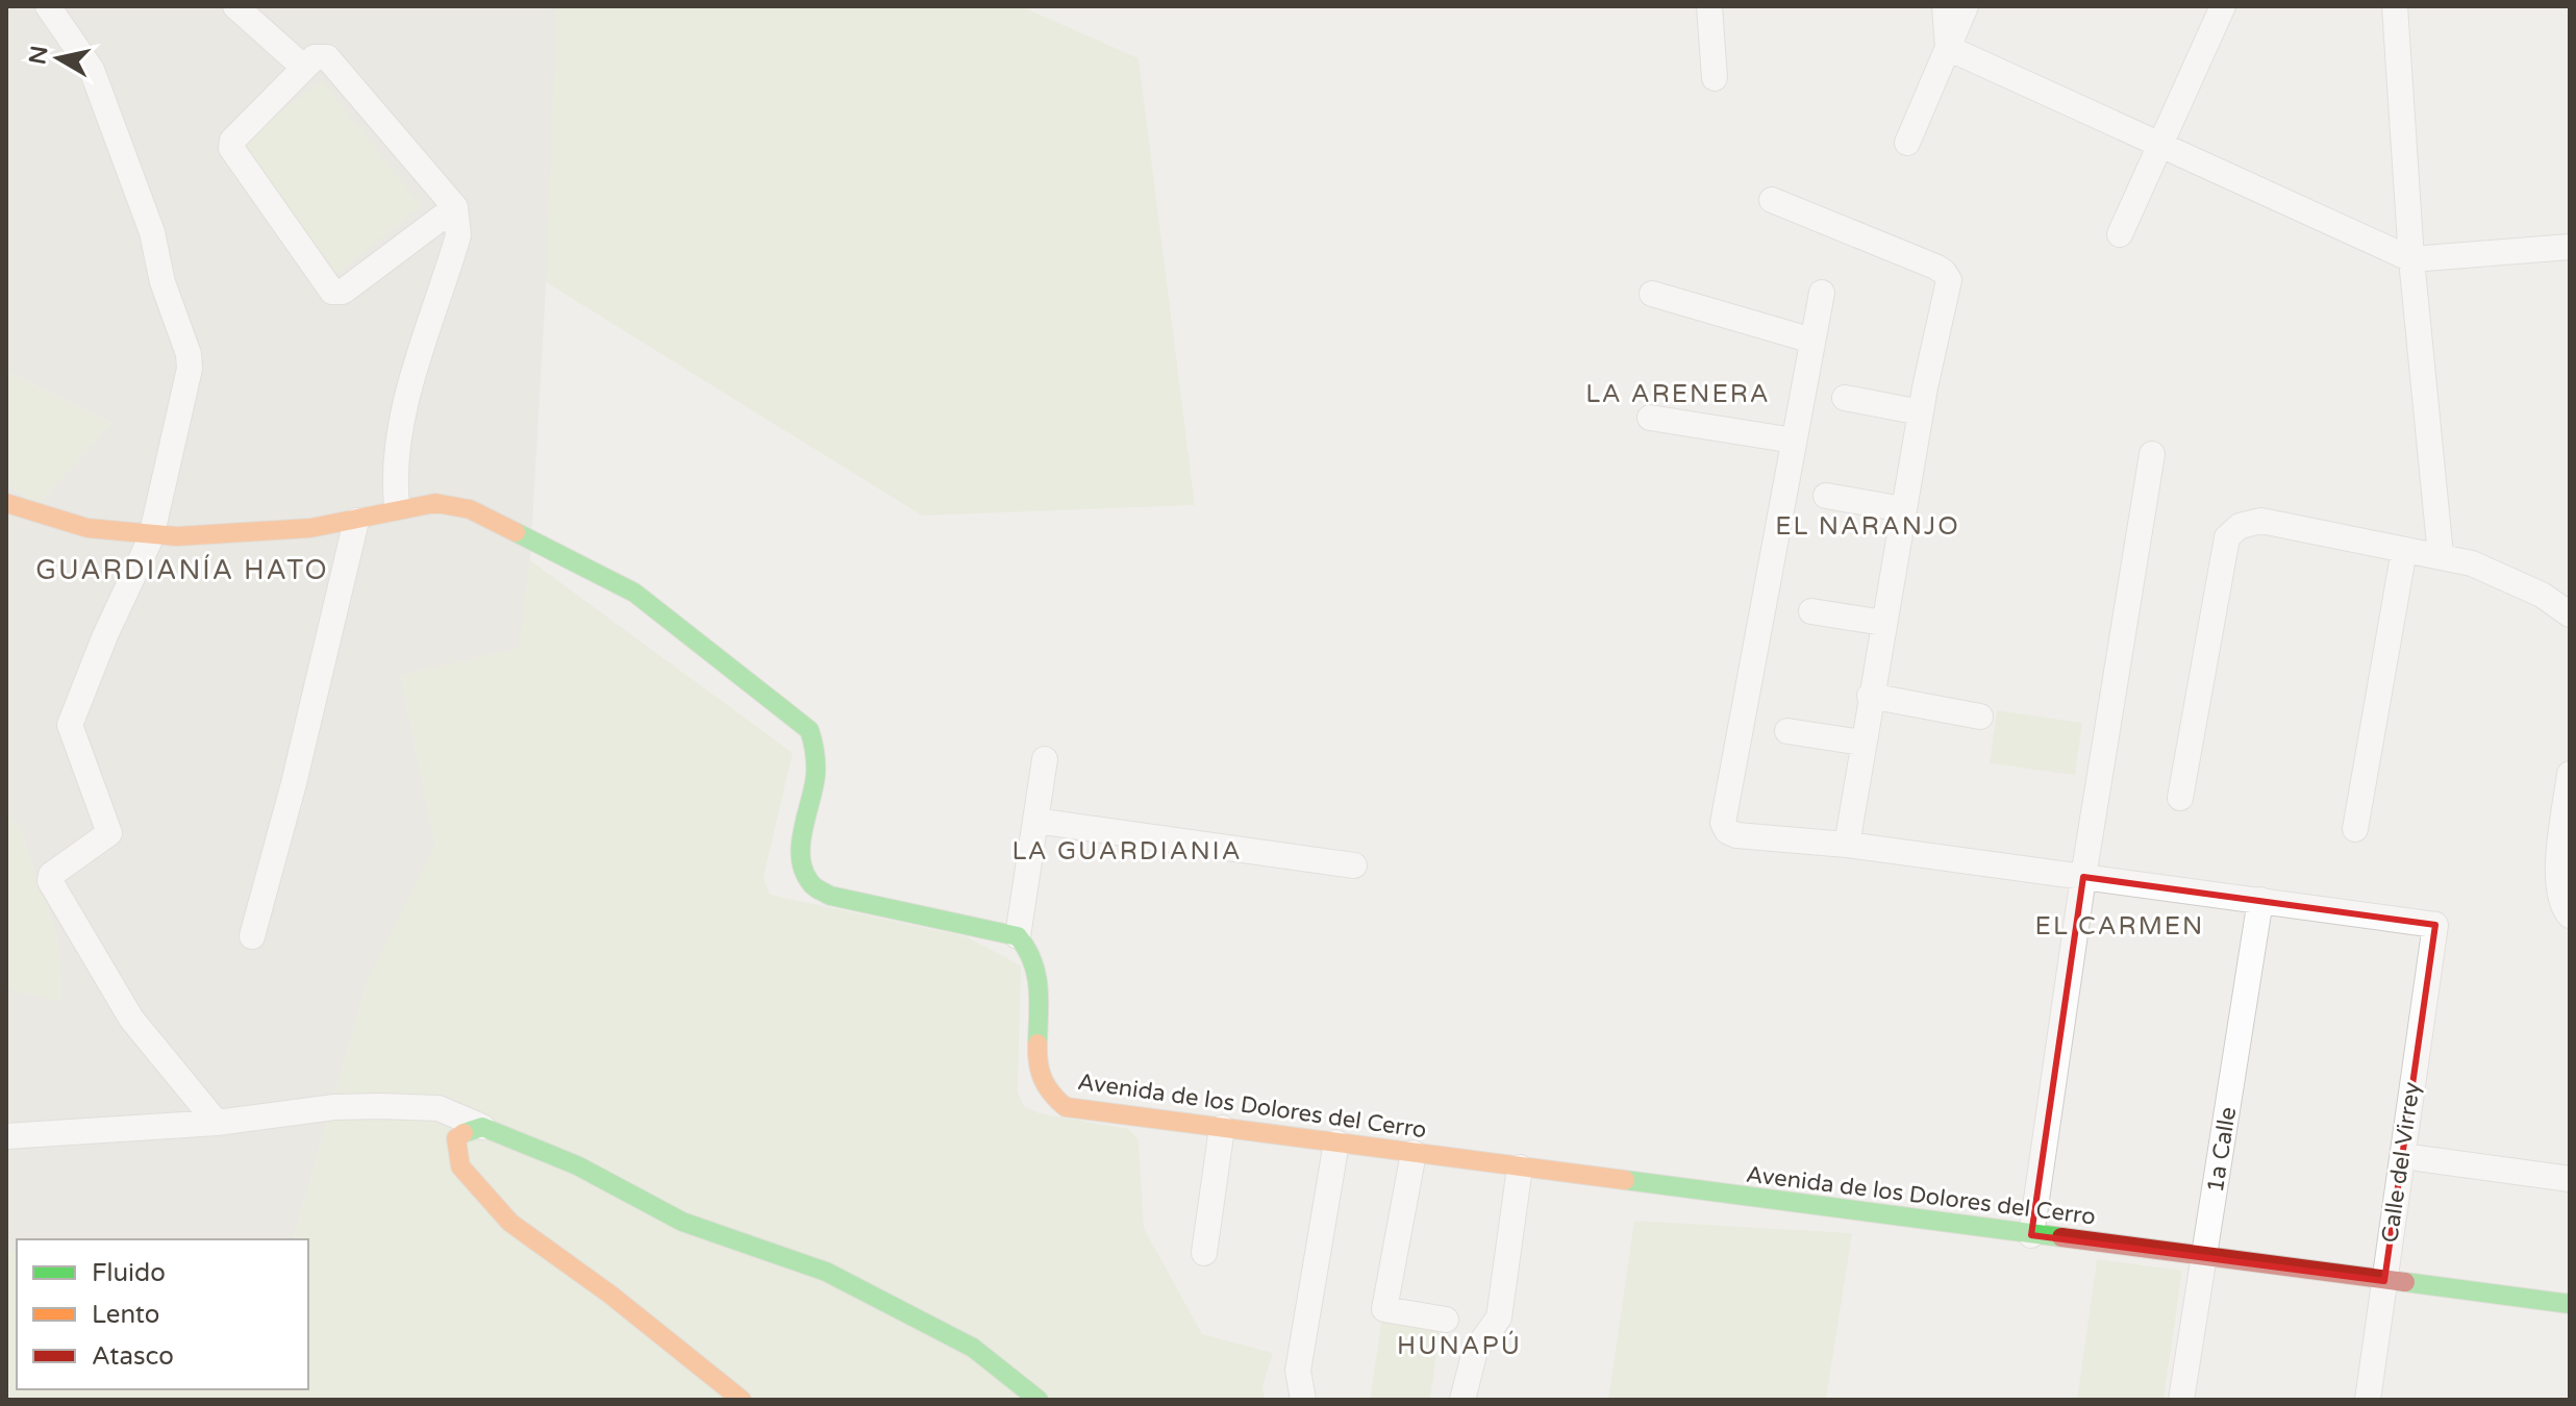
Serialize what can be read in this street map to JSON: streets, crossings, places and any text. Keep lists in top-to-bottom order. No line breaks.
{"streets":{"street":["Avenida de los Dolores del Cerro","1a Calle","Calle del Virrey"]},"crossings":[["Avenida de los Dolores del Cerro","1a Calle"],["Avenida de los Dolores del Cerro","Calle del Virrey"],["1a Calle","Calle del Virrey"]],"districts":["LA ARENERA","EL NARANJO","GUARDIANÍA HATO","LA GUARDIANIA","EL CARMEN","HUNAPÚ"],"legend":["Fluido","Lento","Atasco"],"north":"left"}
